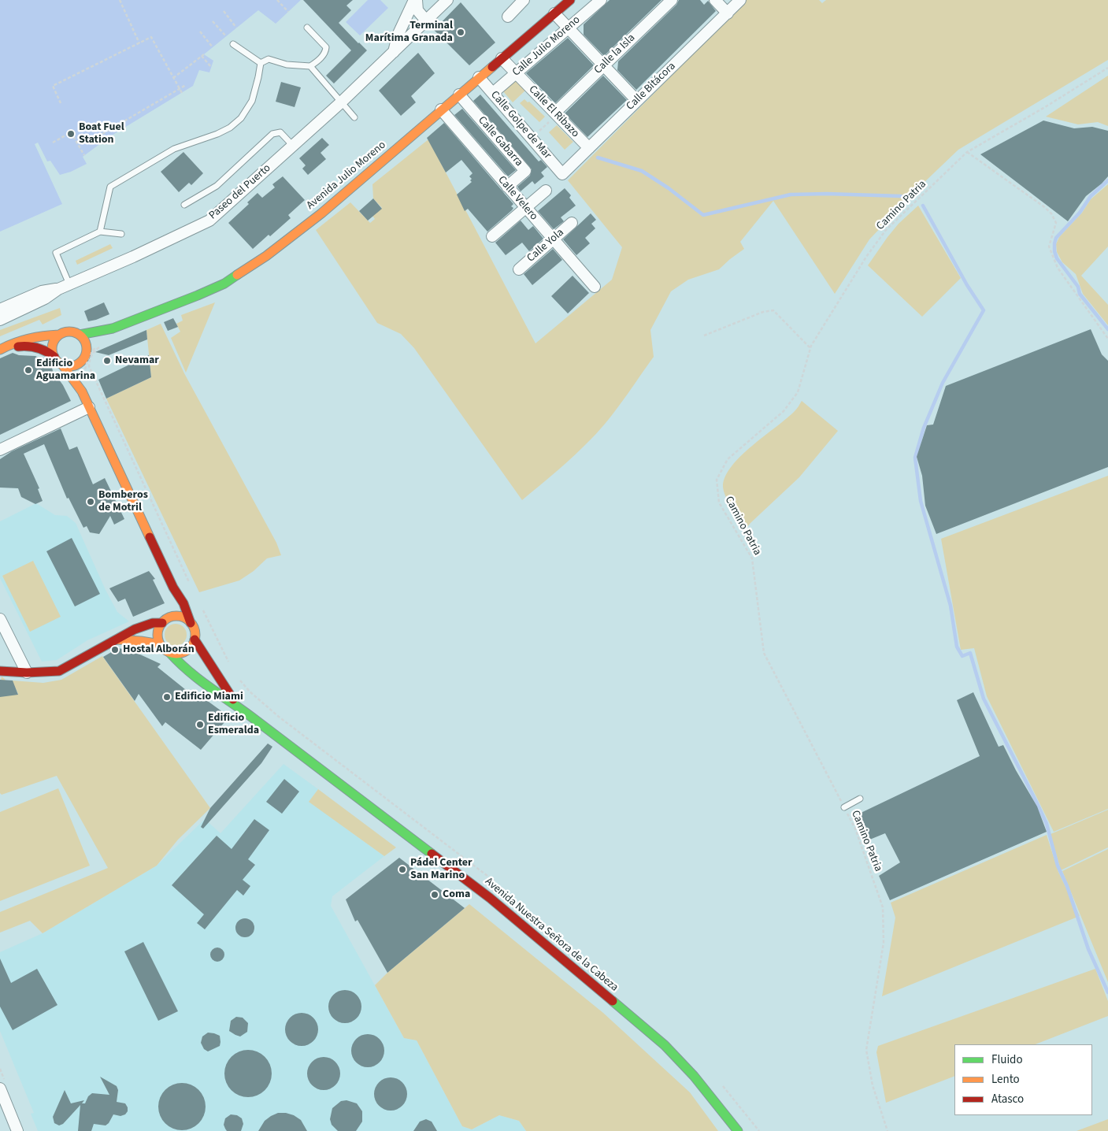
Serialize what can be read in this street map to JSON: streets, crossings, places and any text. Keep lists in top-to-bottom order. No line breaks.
{"streets":{"main road":["Avenida Julio Moreno","Avenida Nuestra Señora de la Cabeza"],"street":["Calle Julio Moreno","Calle la Isla","Calle Bitácora","Calle El Ribazo","Calle Golpe de Mar","Calle Gabarra","Paseo del Puerto","Calle Velero","Calle Yola"],"path":["Camino Patria"]},"crossings":[["Calle Julio Moreno","Calle El Ribazo"],["Calle Julio Moreno","Calle Golpe de Mar"],["Calle la Isla","Calle El Ribazo"],["Calle Bitácora","Calle El Ribazo"],["Calle Bitácora","Calle Golpe de Mar"],["Calle El Ribazo","Avenida Julio Moreno"],["Calle Golpe de Mar","Avenida Julio Moreno"],["Calle Gabarra","Avenida Julio Moreno"],["Calle Gabarra","Calle Velero"],["Avenida Julio Moreno","Calle Velero"],["Calle Velero","Calle Yola"]],"places":["Terminal Marítima Granada","Boat Fuel Station","Nevamar","Edificio Aguamarina","Bomberos de Motril","Hostal Alborán","Edificio Miami","Edificio Esmeralda","Pádel Center San Marino","Coma"],"legend":["Fluido","Lento","Atasco"]}
